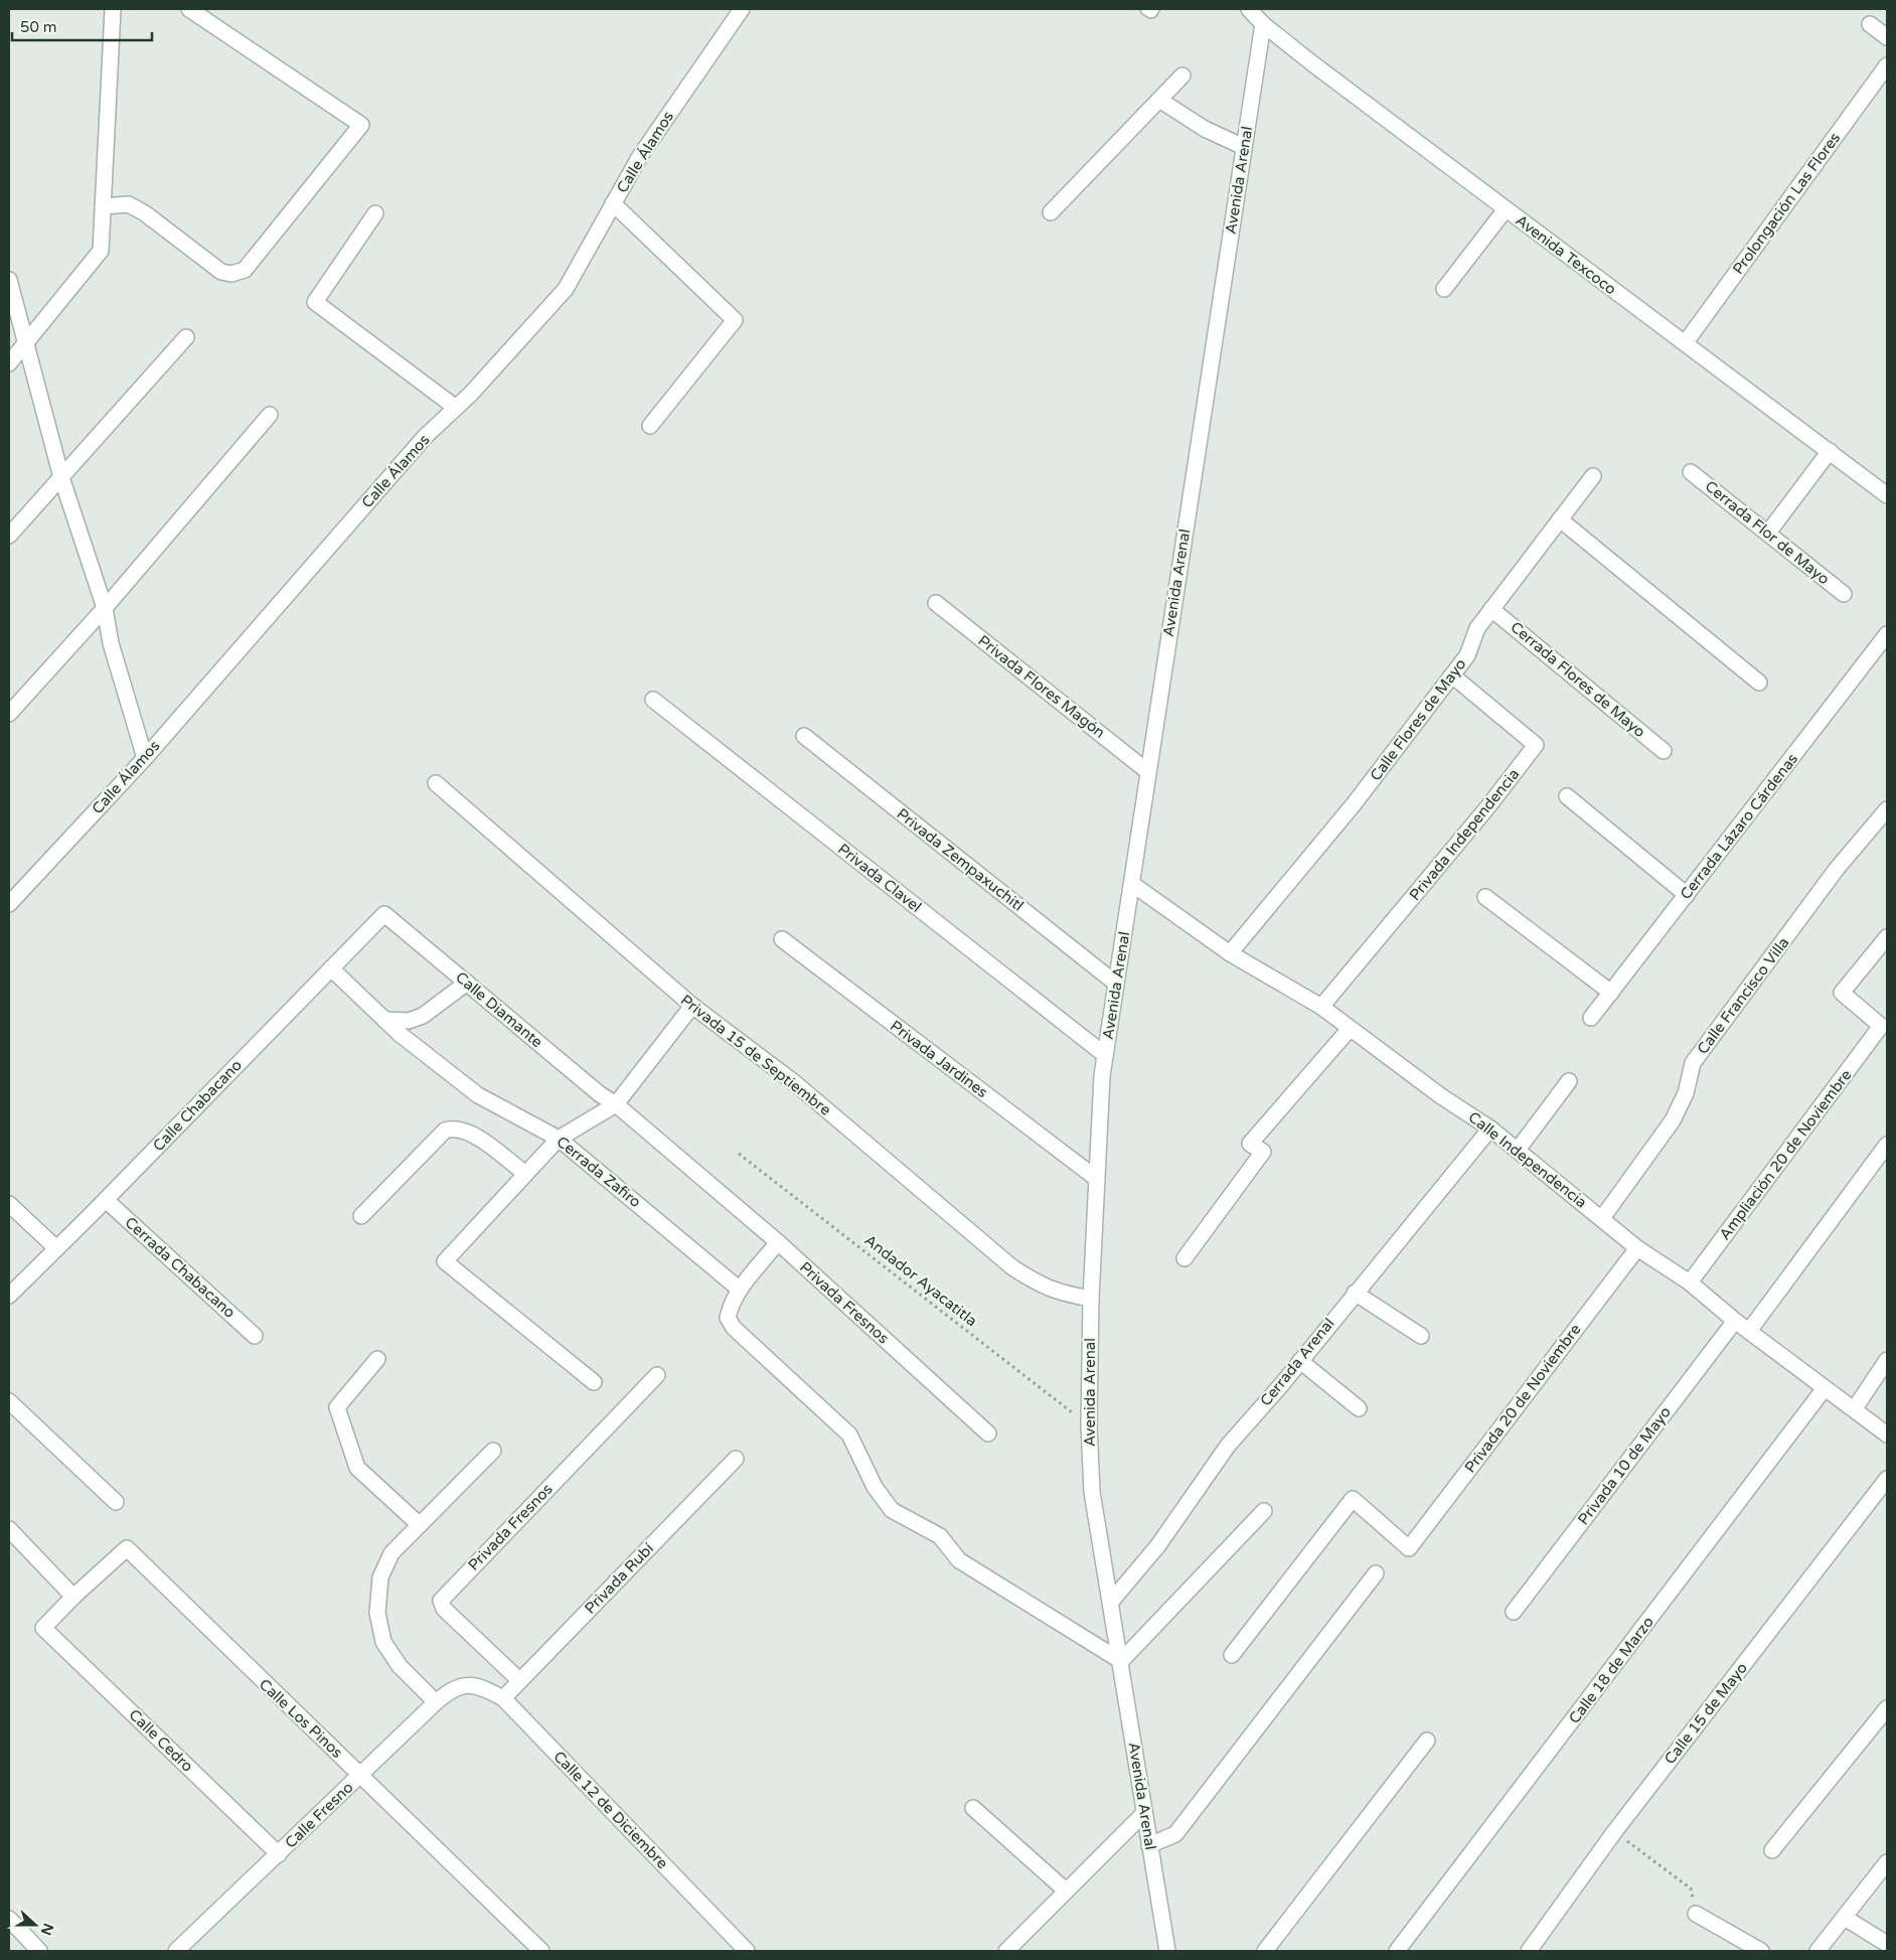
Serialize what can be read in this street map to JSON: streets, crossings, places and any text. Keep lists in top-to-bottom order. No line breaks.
{"streets":{"street":["Calle Álamos","Avenida Arenal","Prolongación Las Flores","Avenida Texcoco","Cerrada Flor de Mayo","Cerrada Flores de Mayo","Privada Flores Magón","Calle Flores de Mayo","Cerrada Lázaro Cárdenas","Privada Independencia","Privada Zempaxuchitl","Privada Clavel","Calle Francisco Villa","Calle Diamante","Privada 15 de Septiembre","Privada Jardines","Calle Chabacano","Ampliación 20 de Noviembre","Calle Independencia","Cerrada Zafiro","Cerrada Chabacano","Privada Fresnos","Cerrada Arenal","Privada 20 de Noviembre","Privada 10 de Mayo","Privada Rubí","Calle 18 de Marzo","Calle 15 de Mayo","Calle Los Pinos","Calle Cedro","Calle 12 de Diciembre","Calle Fresno"],"path":["Andador Ayacatitla"]},"crossings":[["Avenida Arenal","Avenida Texcoco"],["Avenida Arenal","Privada Flores Magón"],["Avenida Arenal","Privada Zempaxuchitl"],["Avenida Arenal","Privada Clavel"],["Avenida Arenal","Privada 15 de Septiembre"],["Avenida Arenal","Privada Jardines"],["Avenida Arenal","Calle Independencia"],["Avenida Arenal","Andador Ayacatitla"],["Avenida Arenal","Cerrada Arenal"],["Prolongación Las Flores","Avenida Texcoco"],["Cerrada Flores de Mayo","Calle Flores de Mayo"],["Calle Flores de Mayo","Privada Independencia"],["Calle Flores de Mayo","Calle Independencia"],["Privada Independencia","Calle Independencia"],["Calle Francisco Villa","Calle Independencia"],["Calle Diamante","Calle Chabacano"],["Calle Diamante","Privada Fresnos"],["Calle Chabacano","Cerrada Zafiro"],["Calle Chabacano","Cerrada Chabacano"],["Ampliación 20 de Noviembre","Calle Independencia"],["Calle Independencia","Cerrada Arenal"],["Calle Independencia","Privada 20 de Noviembre"],["Calle Independencia","Privada 10 de Mayo"],["Calle Independencia","Calle 18 de Marzo"],["Privada Fresnos","Privada Rubí"],["Privada Rubí","Calle 12 de Diciembre"],["Calle Los Pinos","Calle Cedro"],["Calle Los Pinos","Calle Fresno"],["Calle Cedro","Calle Fresno"],["Calle 12 de Diciembre","Calle Fresno"]],"scale_bar":"50 m","north":"right"}
